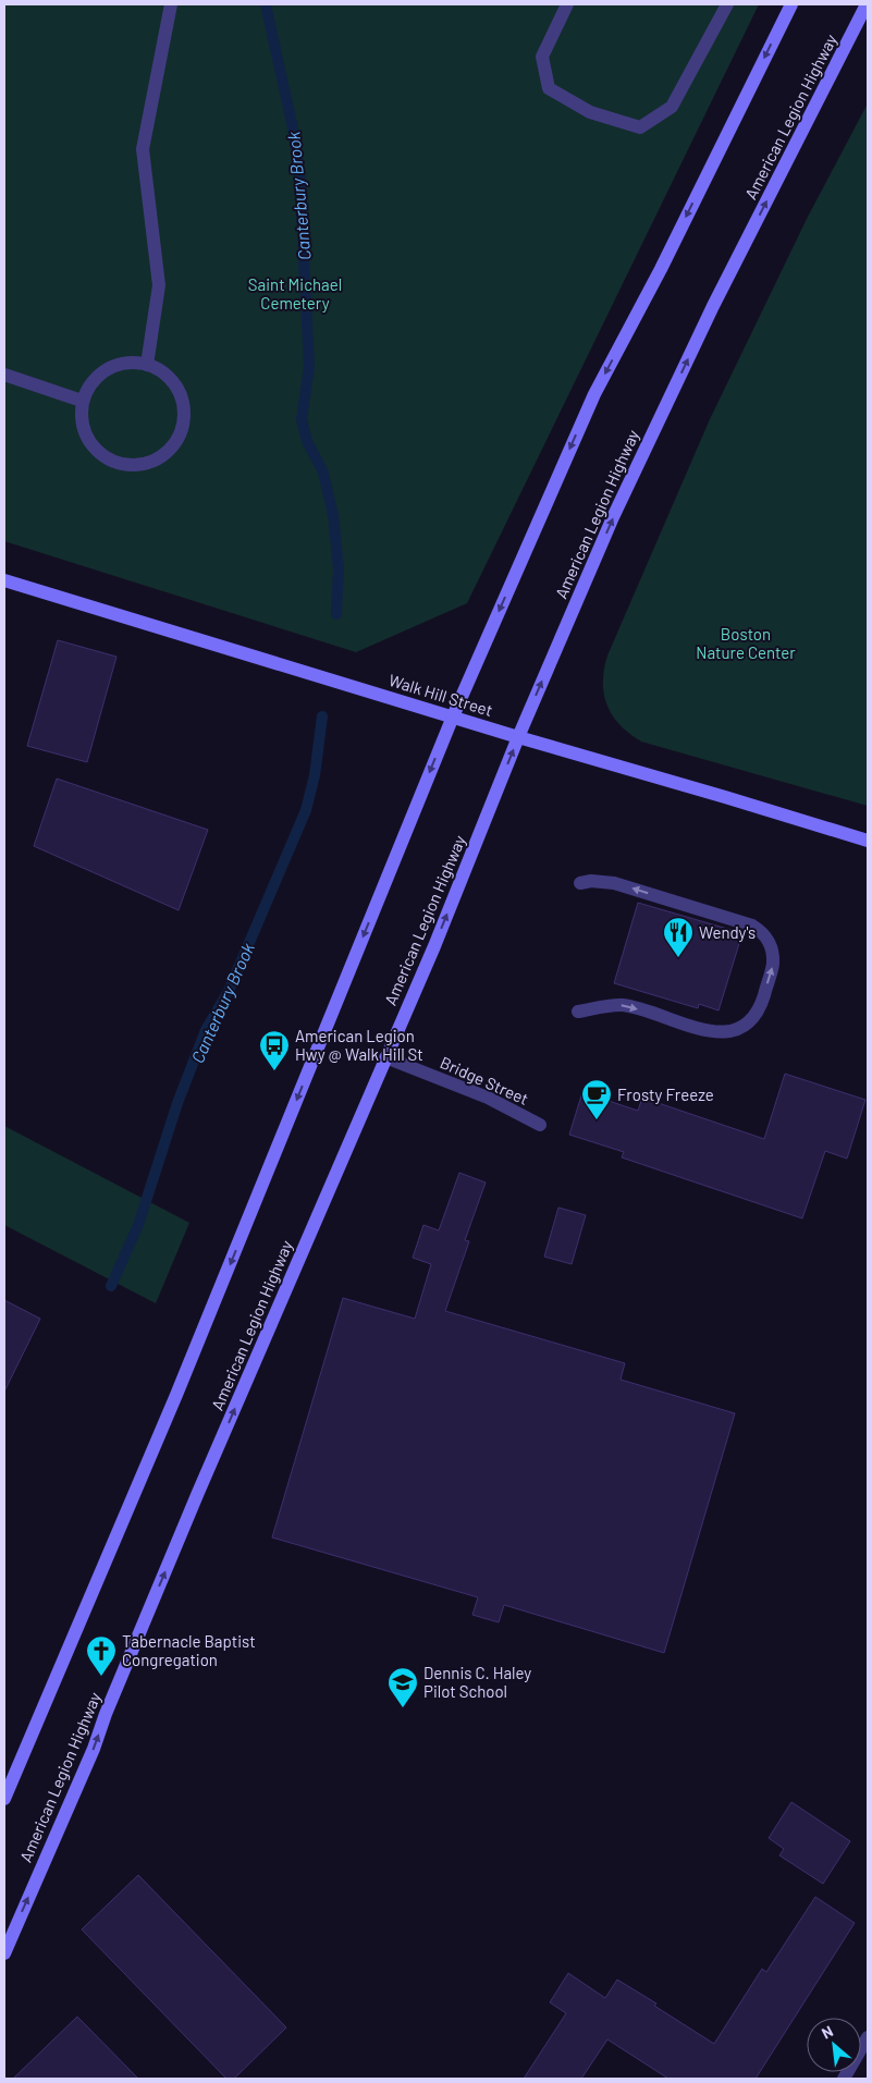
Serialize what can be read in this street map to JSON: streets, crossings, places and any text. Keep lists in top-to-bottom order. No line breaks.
{"streets":{"main road":["American Legion Highway","Walk Hill Street"],"street":["Bridge Street"]},"crossings":[["American Legion Highway","Walk Hill Street"],["American Legion Highway","Bridge Street"]],"water":["Canterbury Brook"],"parks":["Saint Michael Cemetery","Boston Nature Center"],"places":{"restaurant":["Wendy's"],"bus stop":["American Legion Hwy @ Walk Hill St"],"cafe":["Frosty Freeze"],"church":["Tabernacle Baptist Congregation"],"school or university":["Dennis C. Haley Pilot School"]},"north":"top left"}
